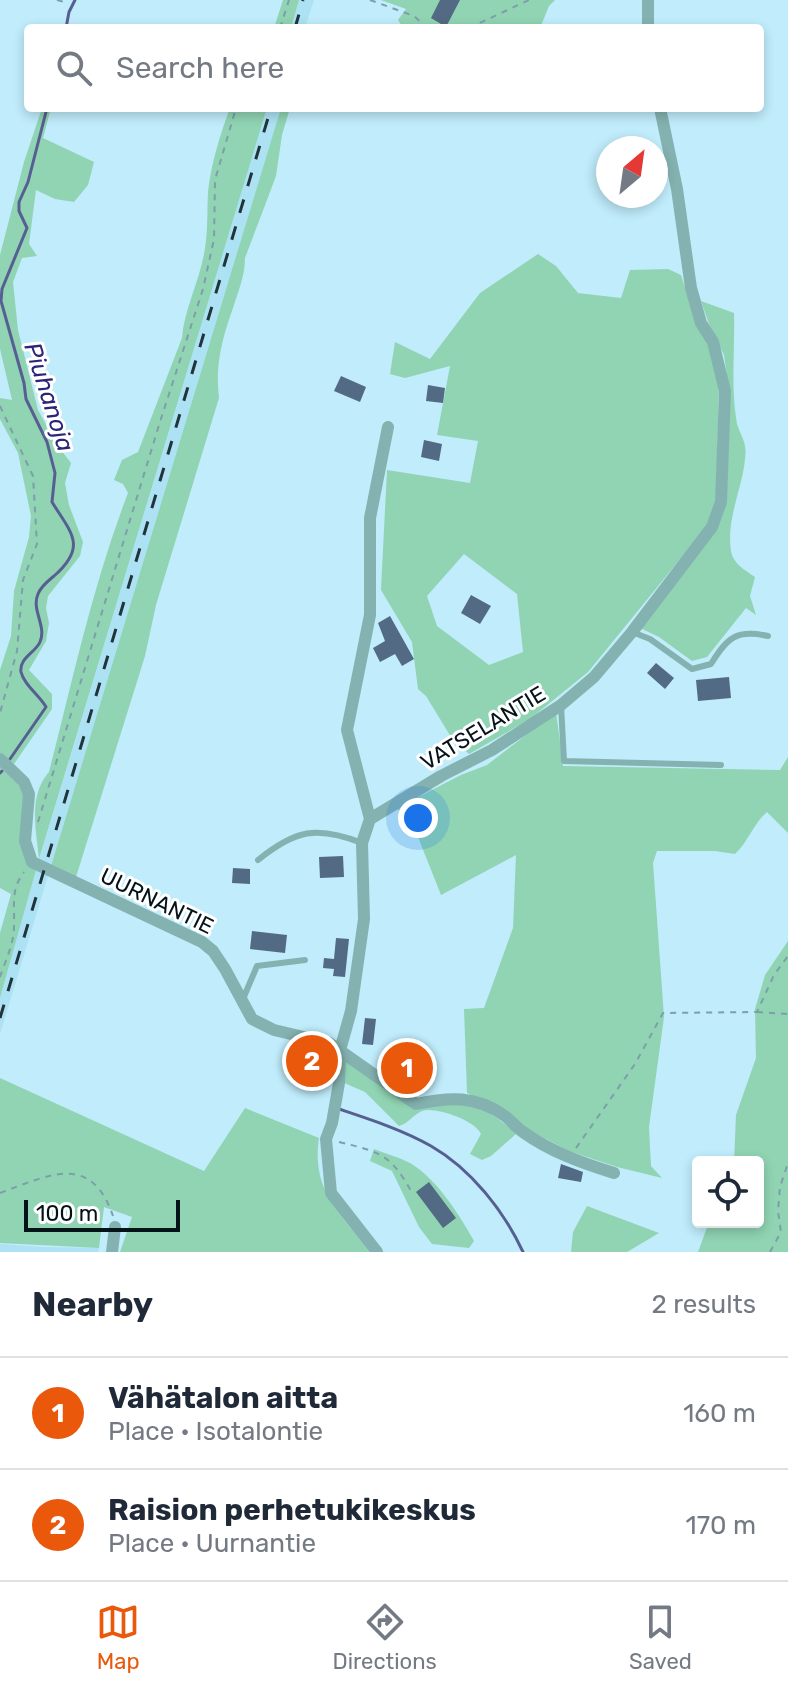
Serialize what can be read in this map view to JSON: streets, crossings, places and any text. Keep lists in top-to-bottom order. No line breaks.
{"streets":{"street":["VATSELANTIE","UURNANTIE"]},"water":["Piuhanoja"],"scale_bar":"100 m","north":"top right","page":{"search":"Search here","pins":["2","1"],"scale":"100 m","heading":["Nearby","2 results"],"list":[{"mark":"1","name":"Vähätalon aitta","note":"Place · Isotalontie","value":"160 m"},{"mark":"2","name":"Raision perhetukikeskus","note":"Place · Uurnantie","value":"170 m"}],"nav":["Map","Directions","Saved"]}}
